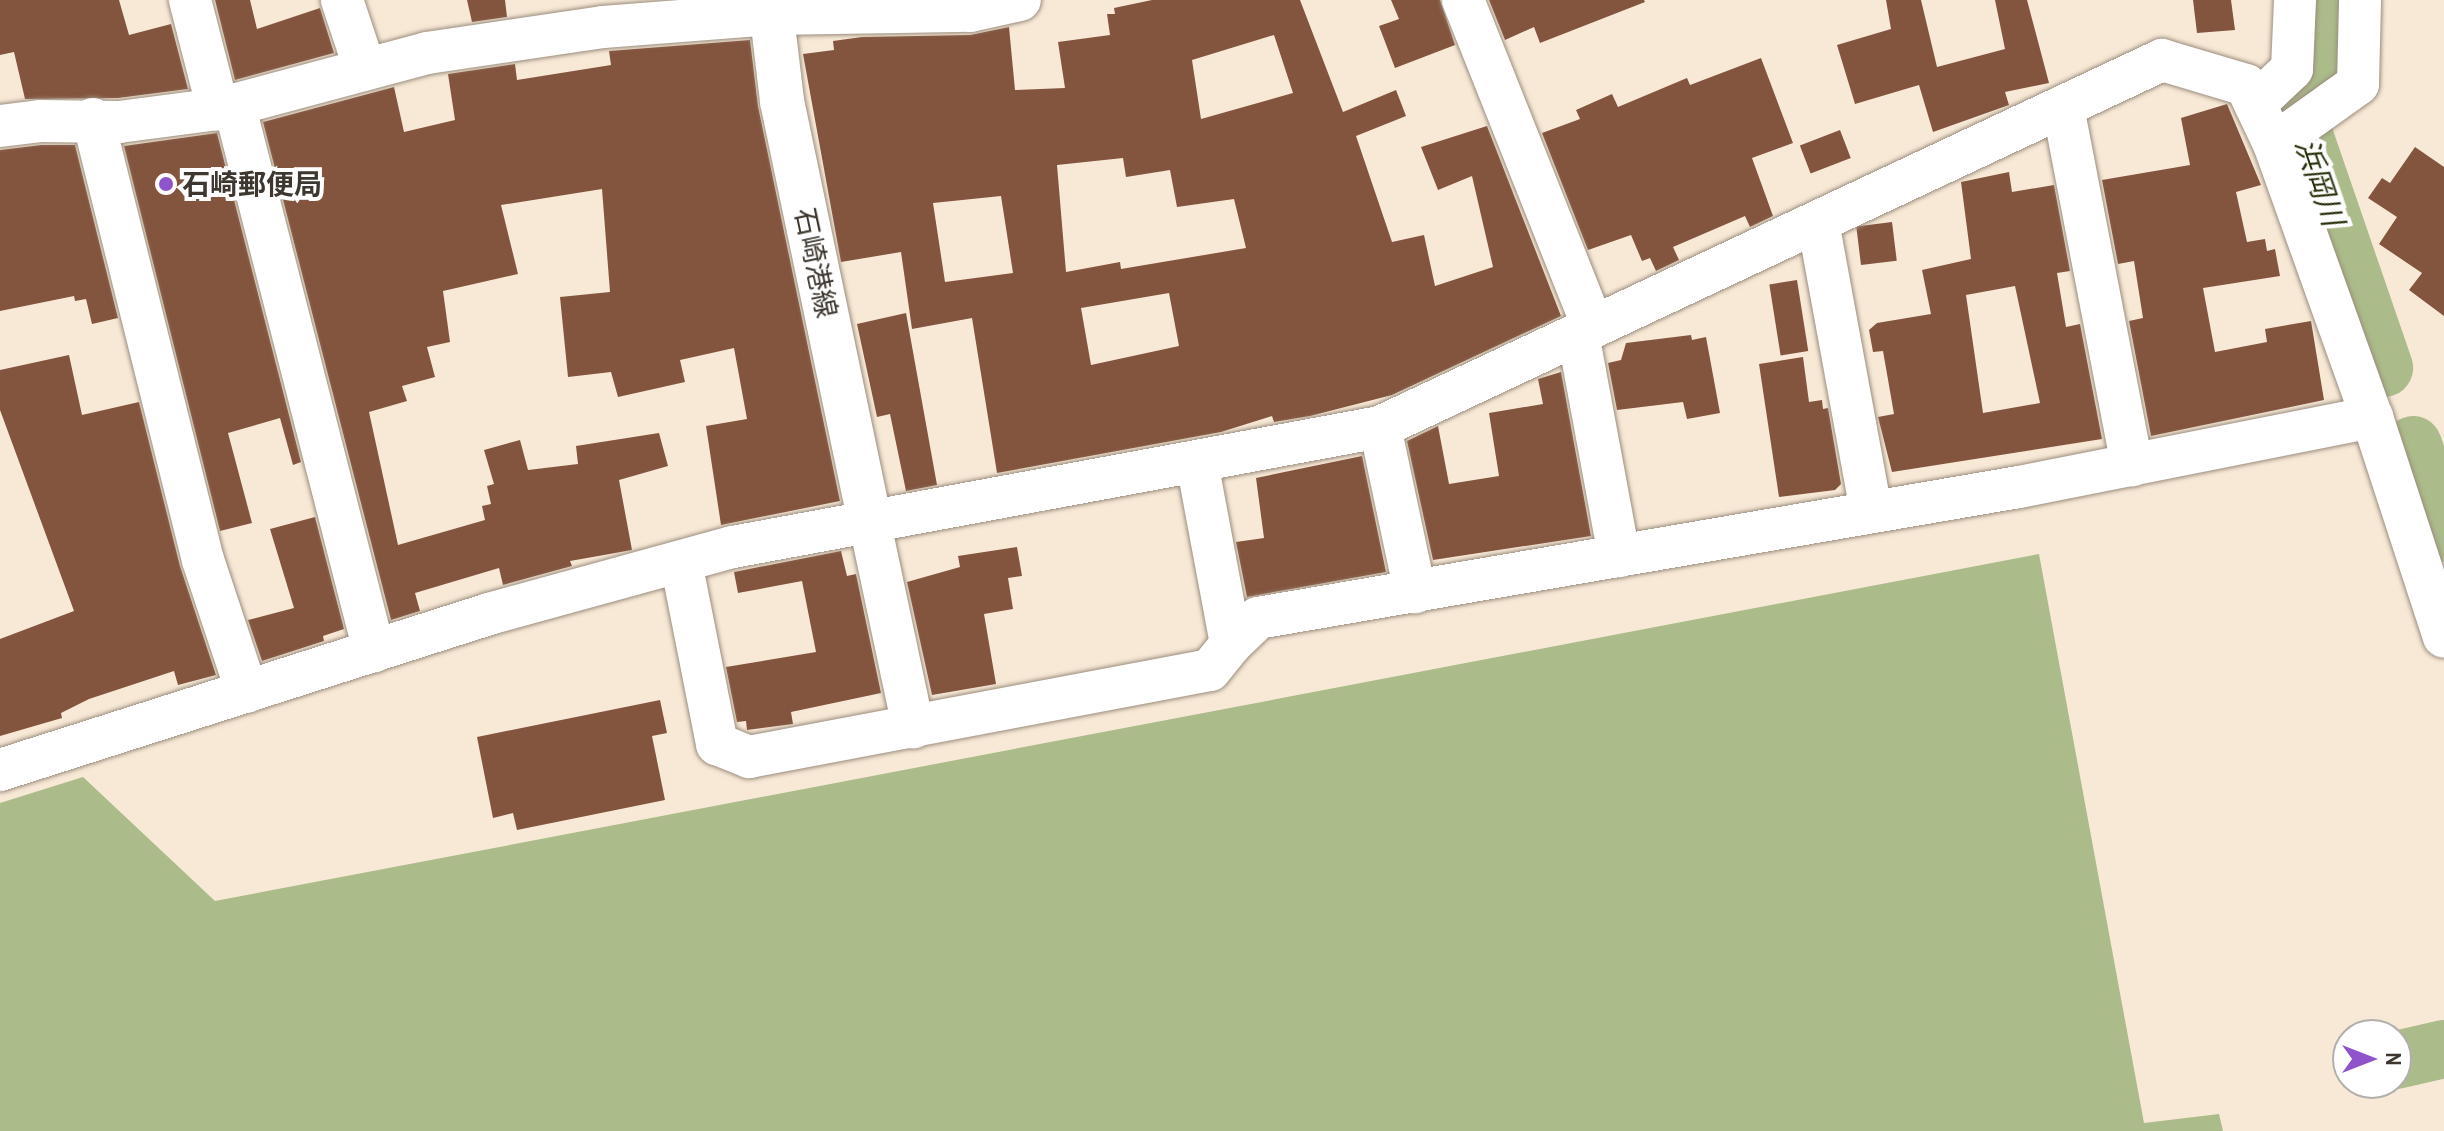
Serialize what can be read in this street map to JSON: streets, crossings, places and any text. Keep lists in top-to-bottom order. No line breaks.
{"streets":{"main road":["石崎港線"]},"water":["浜岡川"],"places":["石崎郵便局"],"north":"right"}
